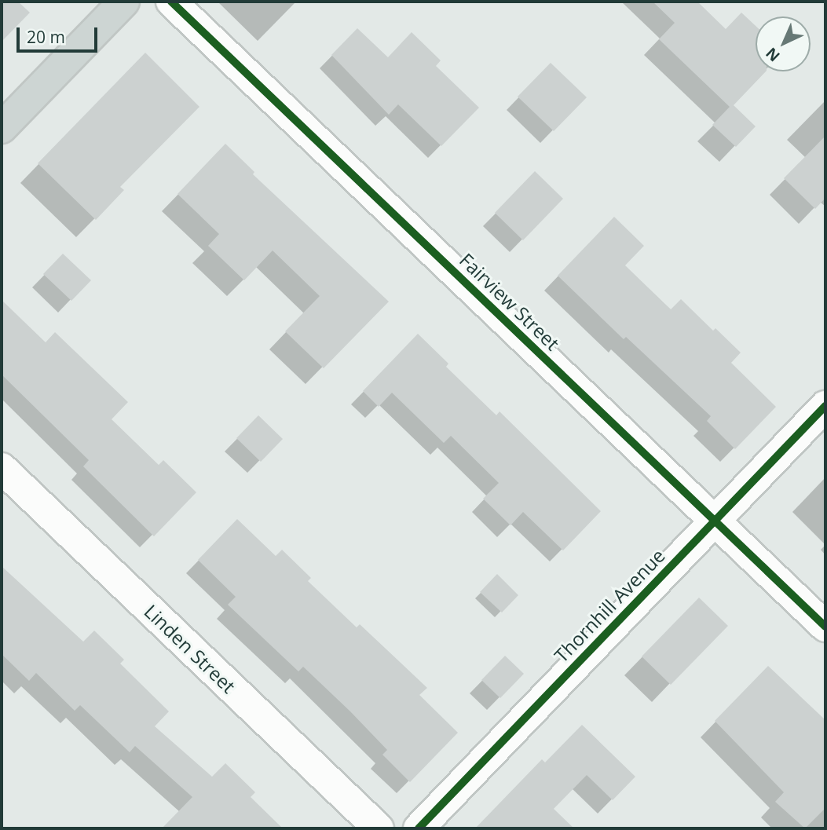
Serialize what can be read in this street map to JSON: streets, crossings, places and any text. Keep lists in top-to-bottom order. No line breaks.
{"streets":{"street":["Fairview Street","Thornhill Avenue","Linden Street"]},"crossings":[["Fairview Street","Thornhill Avenue"]],"scale_bar":"20 m","north":"bottom left"}
